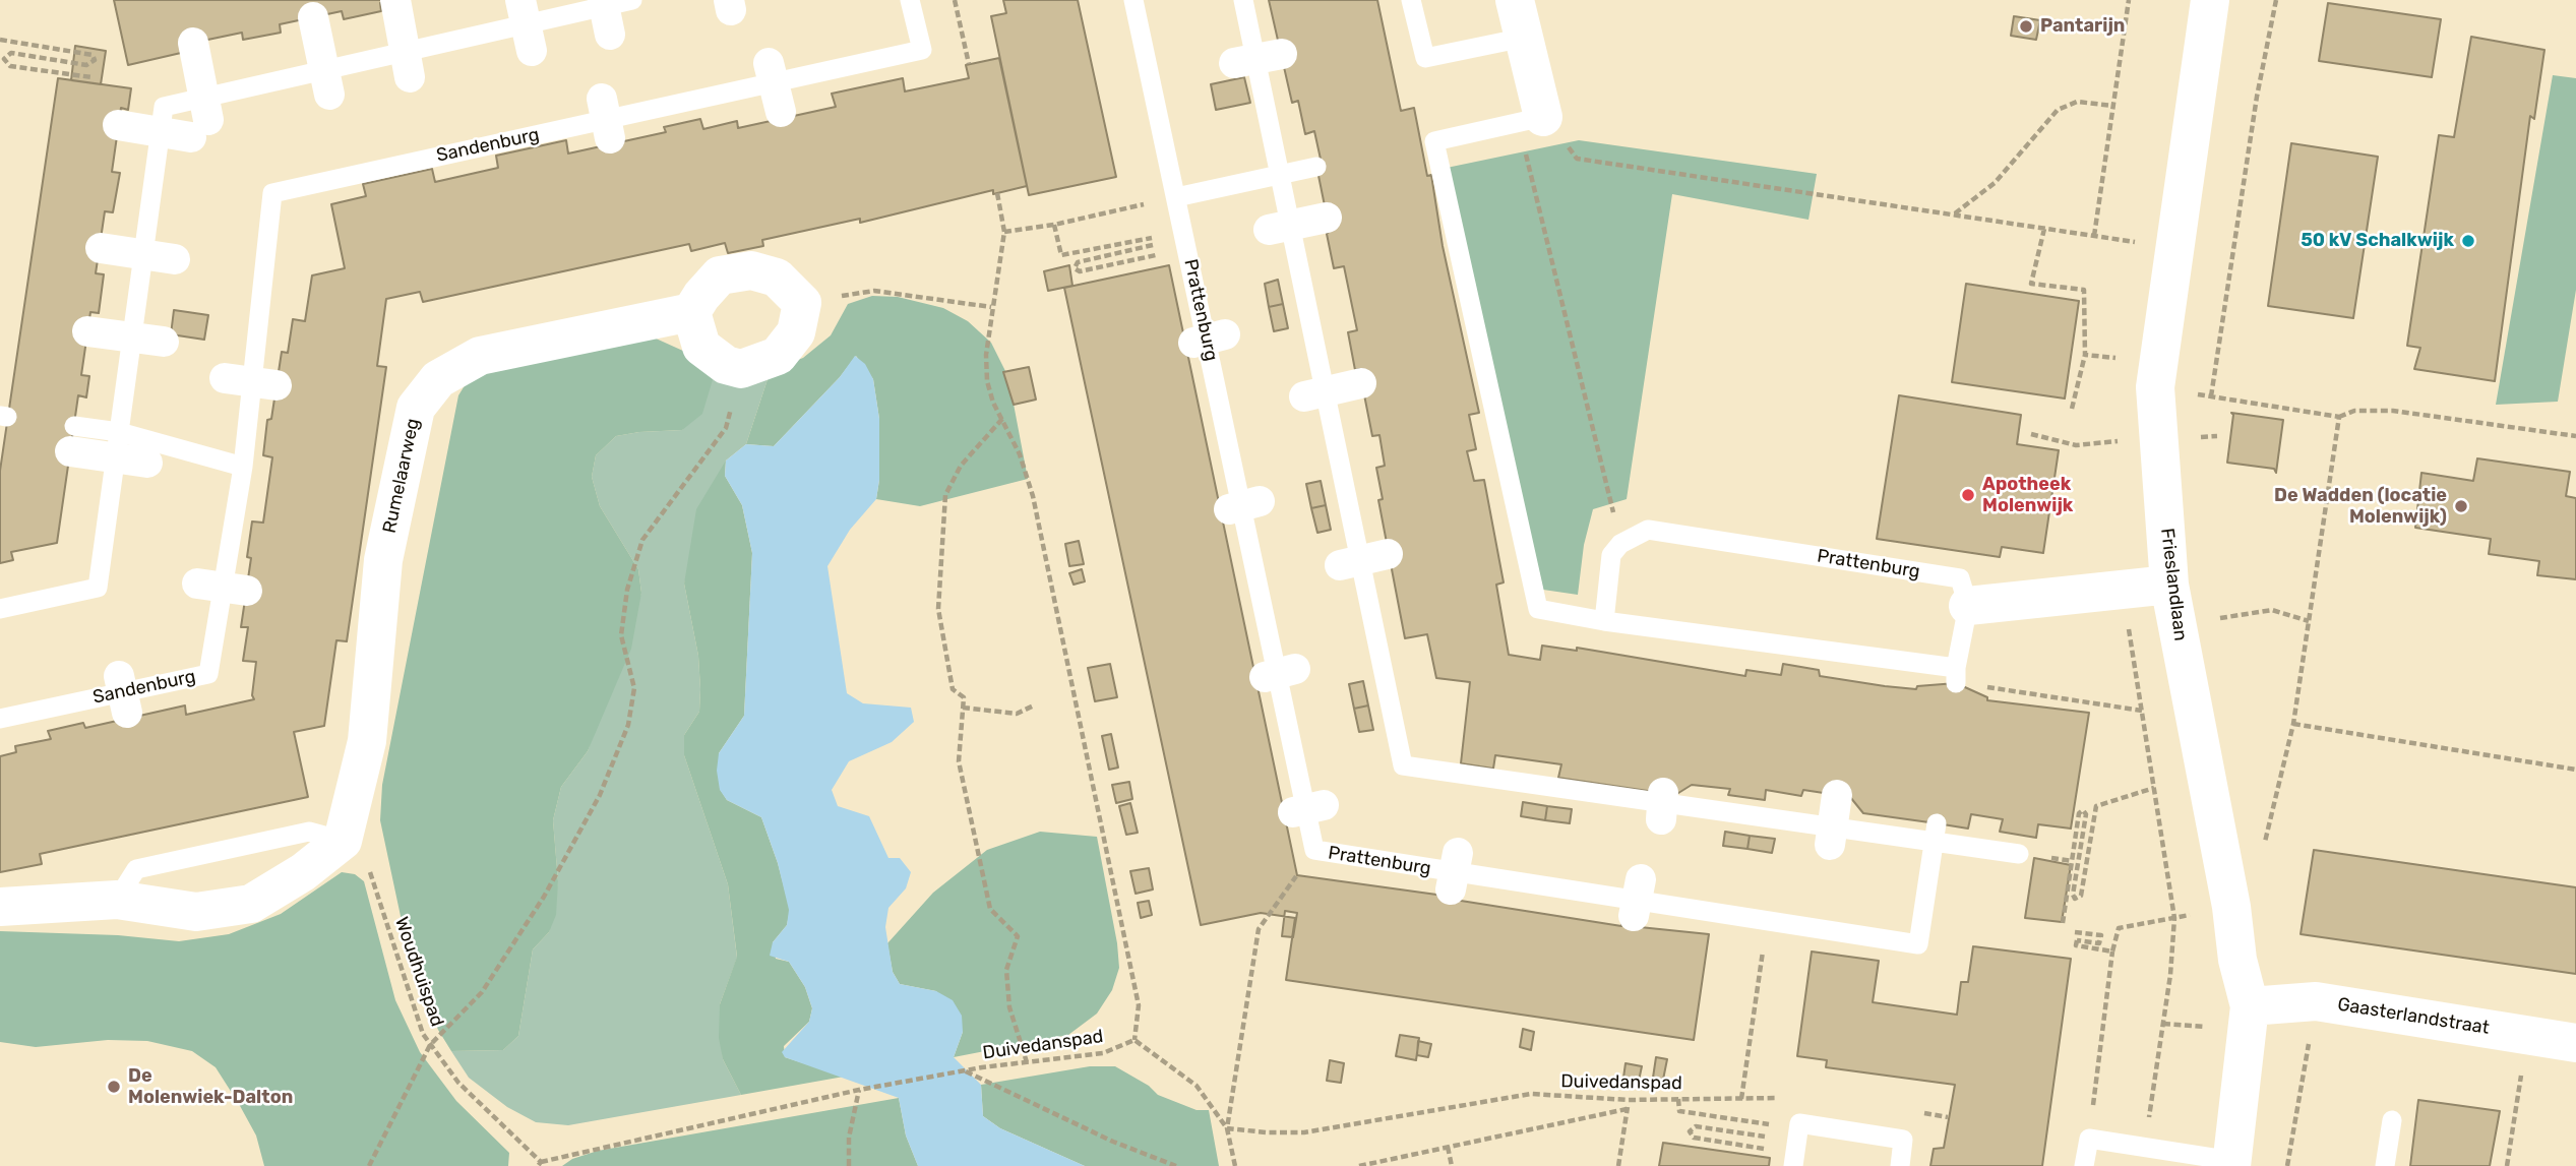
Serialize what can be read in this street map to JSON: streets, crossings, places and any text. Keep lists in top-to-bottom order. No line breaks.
{"streets":{"street":["Rumelaarweg","Frieslandlaan","Gaasterlandstraat"],"lane":["Sandenburg","Prattenburg"],"path":["Woudhuispad","Duivedanspad"]},"crossings":[["Rumelaarweg","Woudhuispad"],["Frieslandlaan","Gaasterlandstraat"],["Woudhuispad","Duivedanspad"]],"places":["Pantarijn","50 kV Schalkwijk","Apotheek Molenwijk","De Wadden (locatie Molenwijk)","De Molenwiek-Dalton"]}
